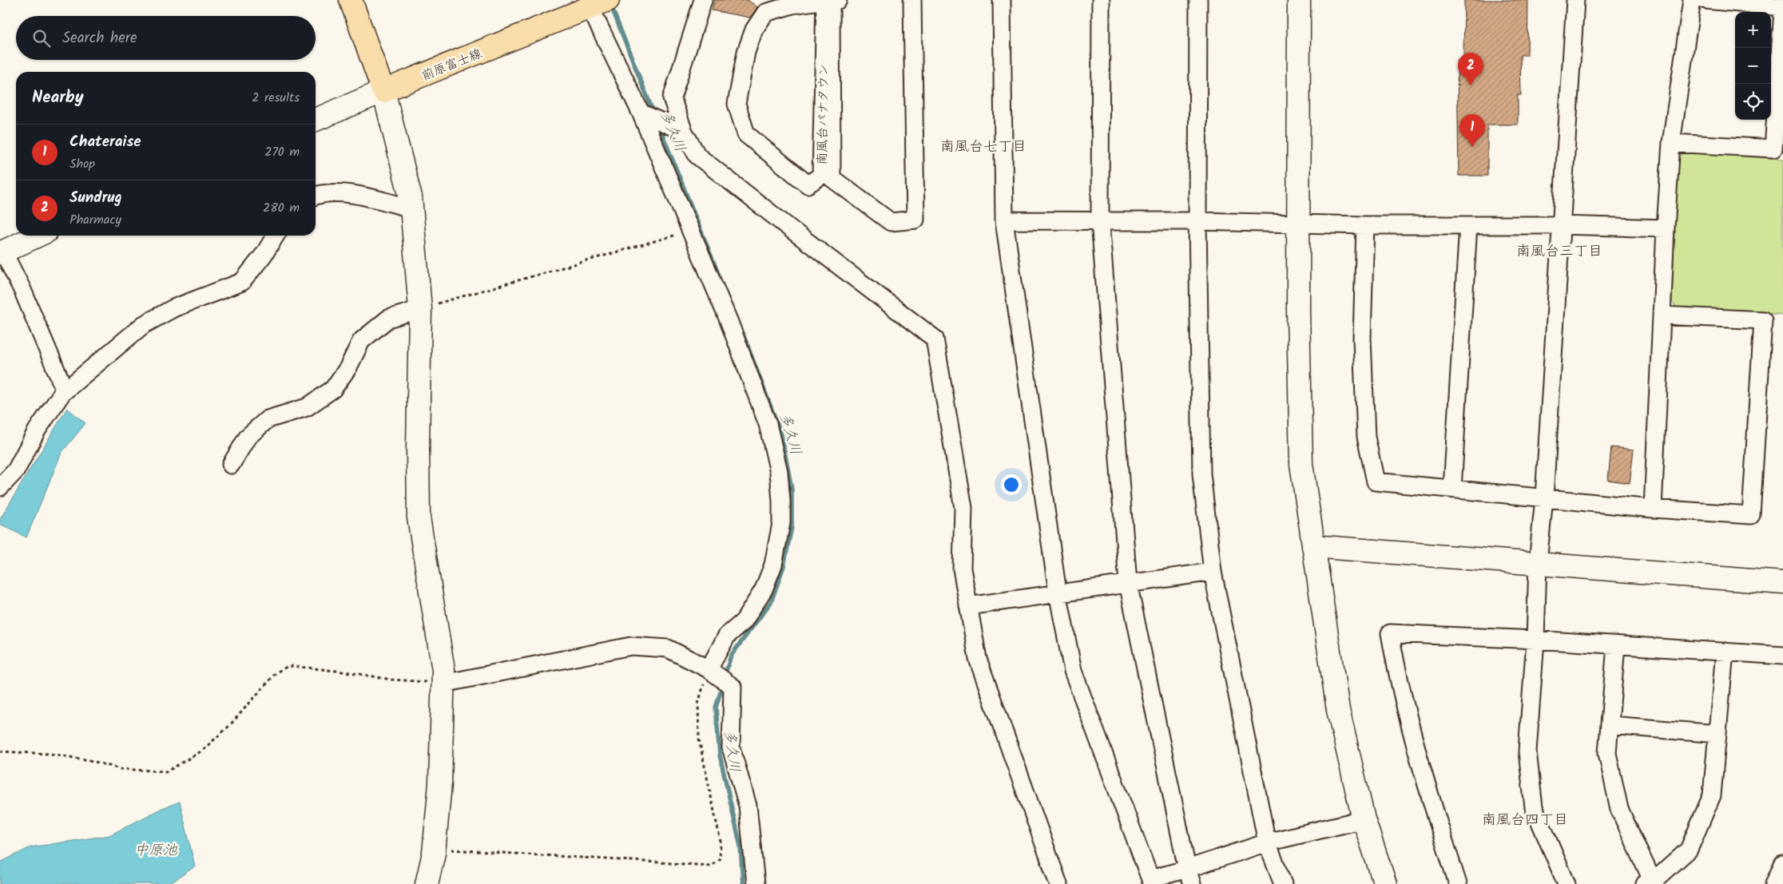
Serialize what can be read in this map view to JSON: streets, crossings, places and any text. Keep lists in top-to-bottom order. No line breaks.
{"streets":{"main road":["前原富士線"],"street":["南風台パナタウン"]},"districts":["南風台七丁目","南風台三丁目","南風台四丁目"],"water":["多久川","中原池"],"page":{"map_buttons":["+","−"],"search":"Search here","pins":["2","1"],"heading":["Nearby","2 results"],"list":[{"mark":"1","name":"Chateraise","note":"Shop","value":"270 m"},{"mark":"2","name":"Sundrug","note":"Pharmacy","value":"280 m"}]}}
